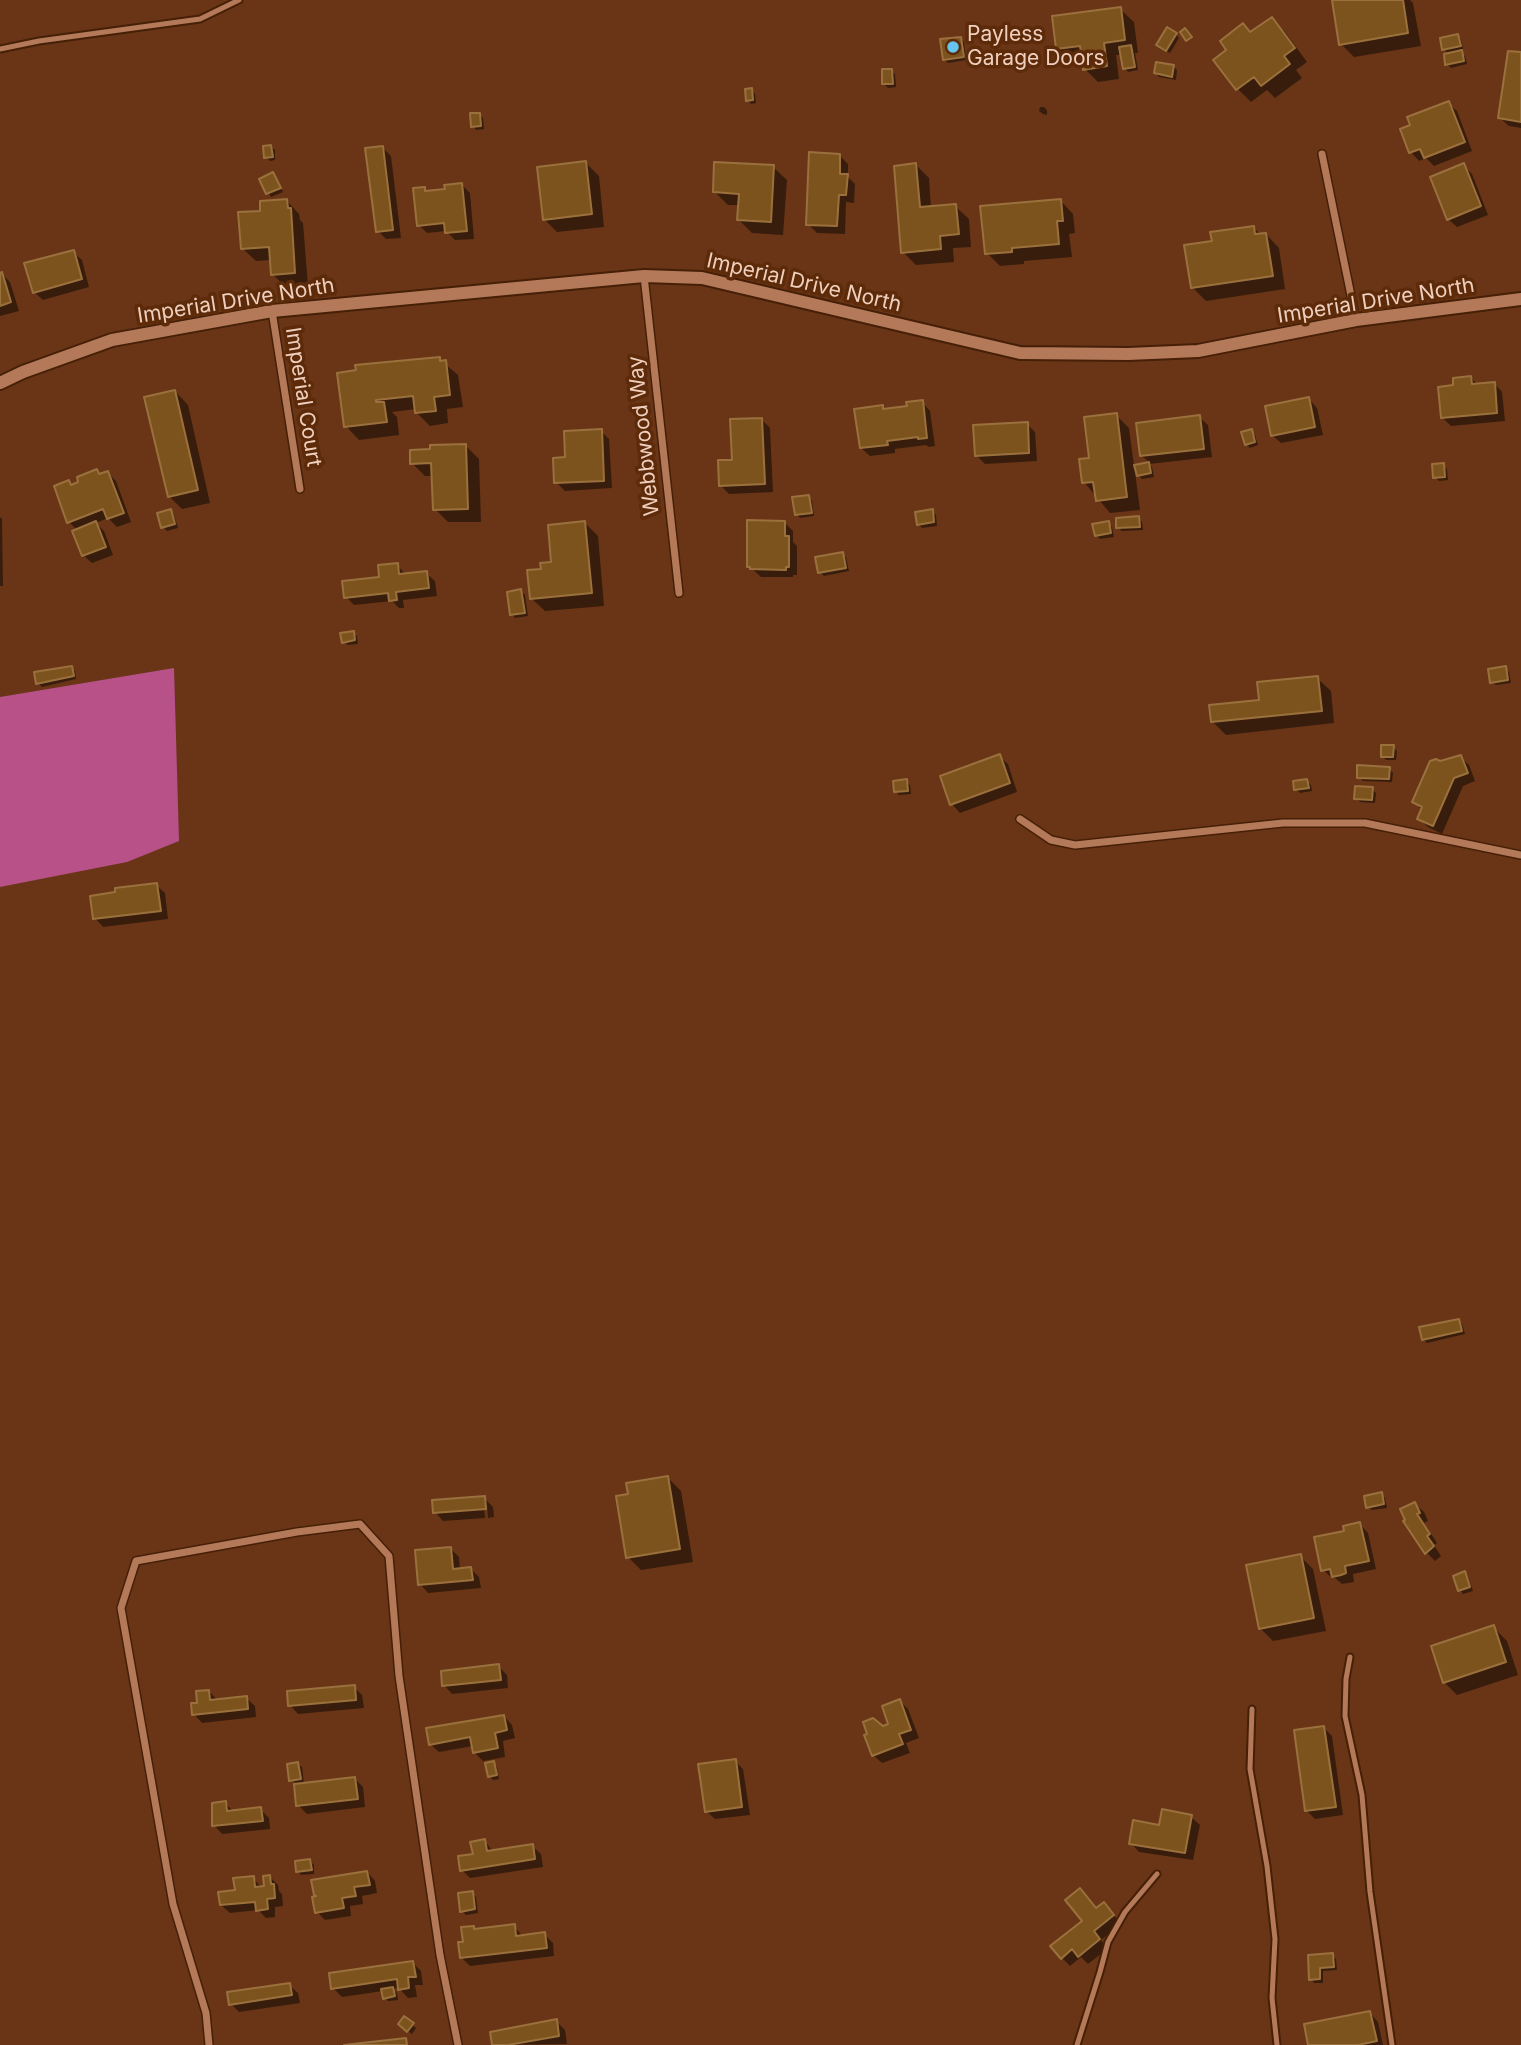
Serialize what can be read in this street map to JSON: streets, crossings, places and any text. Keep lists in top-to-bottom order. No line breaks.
{"streets":{"street":["Imperial Drive North","Imperial Court","Webbwood Way"]},"crossings":[["Imperial Drive North","Imperial Court"],["Imperial Drive North","Webbwood Way"]],"places":["Payless Garage Doors"]}
